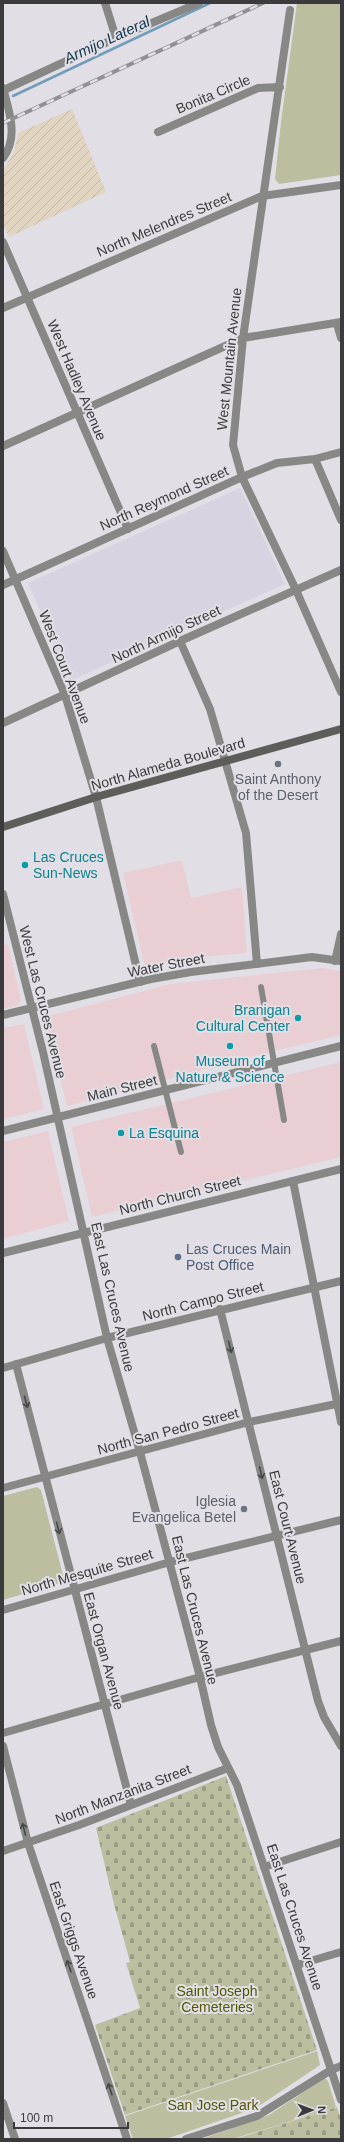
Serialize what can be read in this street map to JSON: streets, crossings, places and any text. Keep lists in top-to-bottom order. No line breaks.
{"streets":{"main road":["North Alameda Boulevard"],"street":["Bonita Circle","North Melendres Street","West Mountain Avenue","West Hadley Avenue","North Reymond Street","North Armijo Street","West Court Avenue","Water Street","West Las Cruces Avenue","Main Street","North Church Street","East Las Cruces Avenue","North Campo Street","North San Pedro Street","East Court Avenue","North Mesquite Street","East Organ Avenue","North Manzanita Street","East Griggs Avenue"]},"crossings":[["Bonita Circle","West Mountain Avenue"],["North Melendres Street","West Mountain Avenue"],["North Melendres Street","West Hadley Avenue"],["West Mountain Avenue","North Reymond Street"],["West Mountain Avenue","North Armijo Street"],["West Hadley Avenue","North Reymond Street"],["North Reymond Street","West Court Avenue"],["North Armijo Street","West Court Avenue"],["West Court Avenue","North Alameda Boulevard"],["West Court Avenue","Water Street"],["Water Street","West Las Cruces Avenue"],["West Las Cruces Avenue","Main Street"],["West Las Cruces Avenue","East Las Cruces Avenue"],["Main Street","East Las Cruces Avenue"],["North Church Street","East Las Cruces Avenue"],["East Las Cruces Avenue","North Campo Street"],["East Las Cruces Avenue","North San Pedro Street"],["East Las Cruces Avenue","North Mesquite Street"],["East Las Cruces Avenue","North Manzanita Street"],["North Campo Street","East Court Avenue"],["North Campo Street","East Organ Avenue"],["North San Pedro Street","East Court Avenue"],["North San Pedro Street","East Organ Avenue"],["East Court Avenue","North Mesquite Street"],["North Mesquite Street","East Organ Avenue"],["East Organ Avenue","North Manzanita Street"],["North Manzanita Street","East Griggs Avenue"]],"one_way":["East Court Avenue","East Organ Avenue","East Griggs Avenue"],"water":["Armijo Lateral"],"parks":["Saint Joseph Cemeteries","San Jose Park"],"places":["Saint Anthony of the Desert","Las Cruces Sun-News","Branigan Cultural Center","Museum of Nature & Science","La Esquina","Las Cruces Main Post Office","Iglesia Evangelica Betel"],"scale_bar":"100 m","north":"right"}
